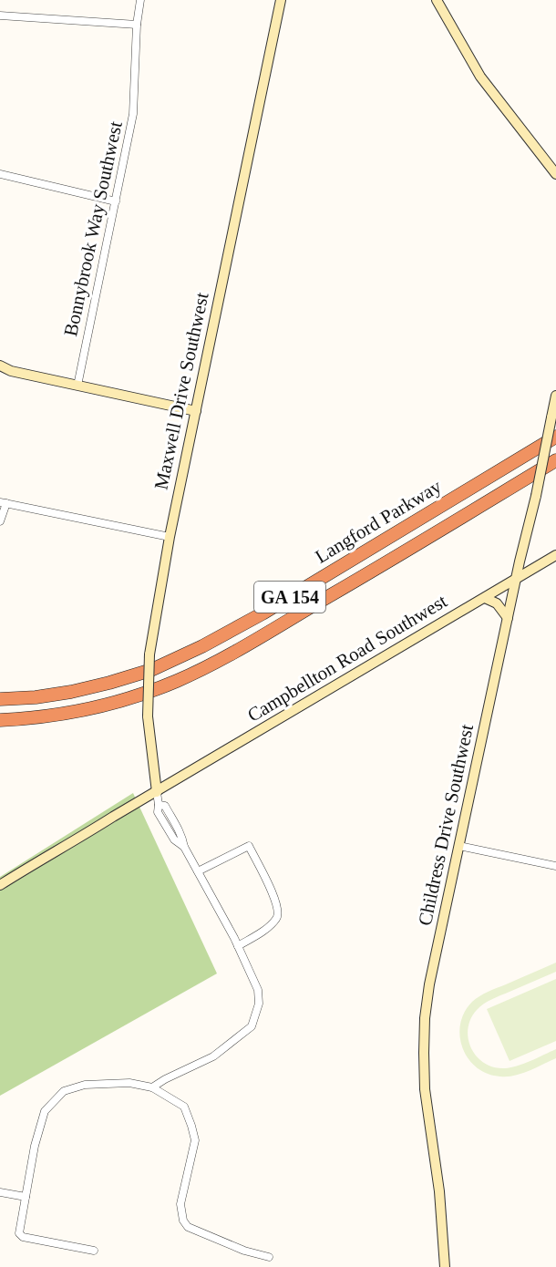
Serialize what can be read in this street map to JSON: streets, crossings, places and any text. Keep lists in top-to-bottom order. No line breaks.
{"streets":{"highway":["Langford Parkway","GA 154"],"street":["Bonnybrook Way Southwest","Maxwell Drive Southwest","Campbellton Road Southwest","Childress Drive Southwest"]},"crossings":[["Maxwell Drive Southwest","Campbellton Road Southwest"],["Campbellton Road Southwest","Childress Drive Southwest"]]}
